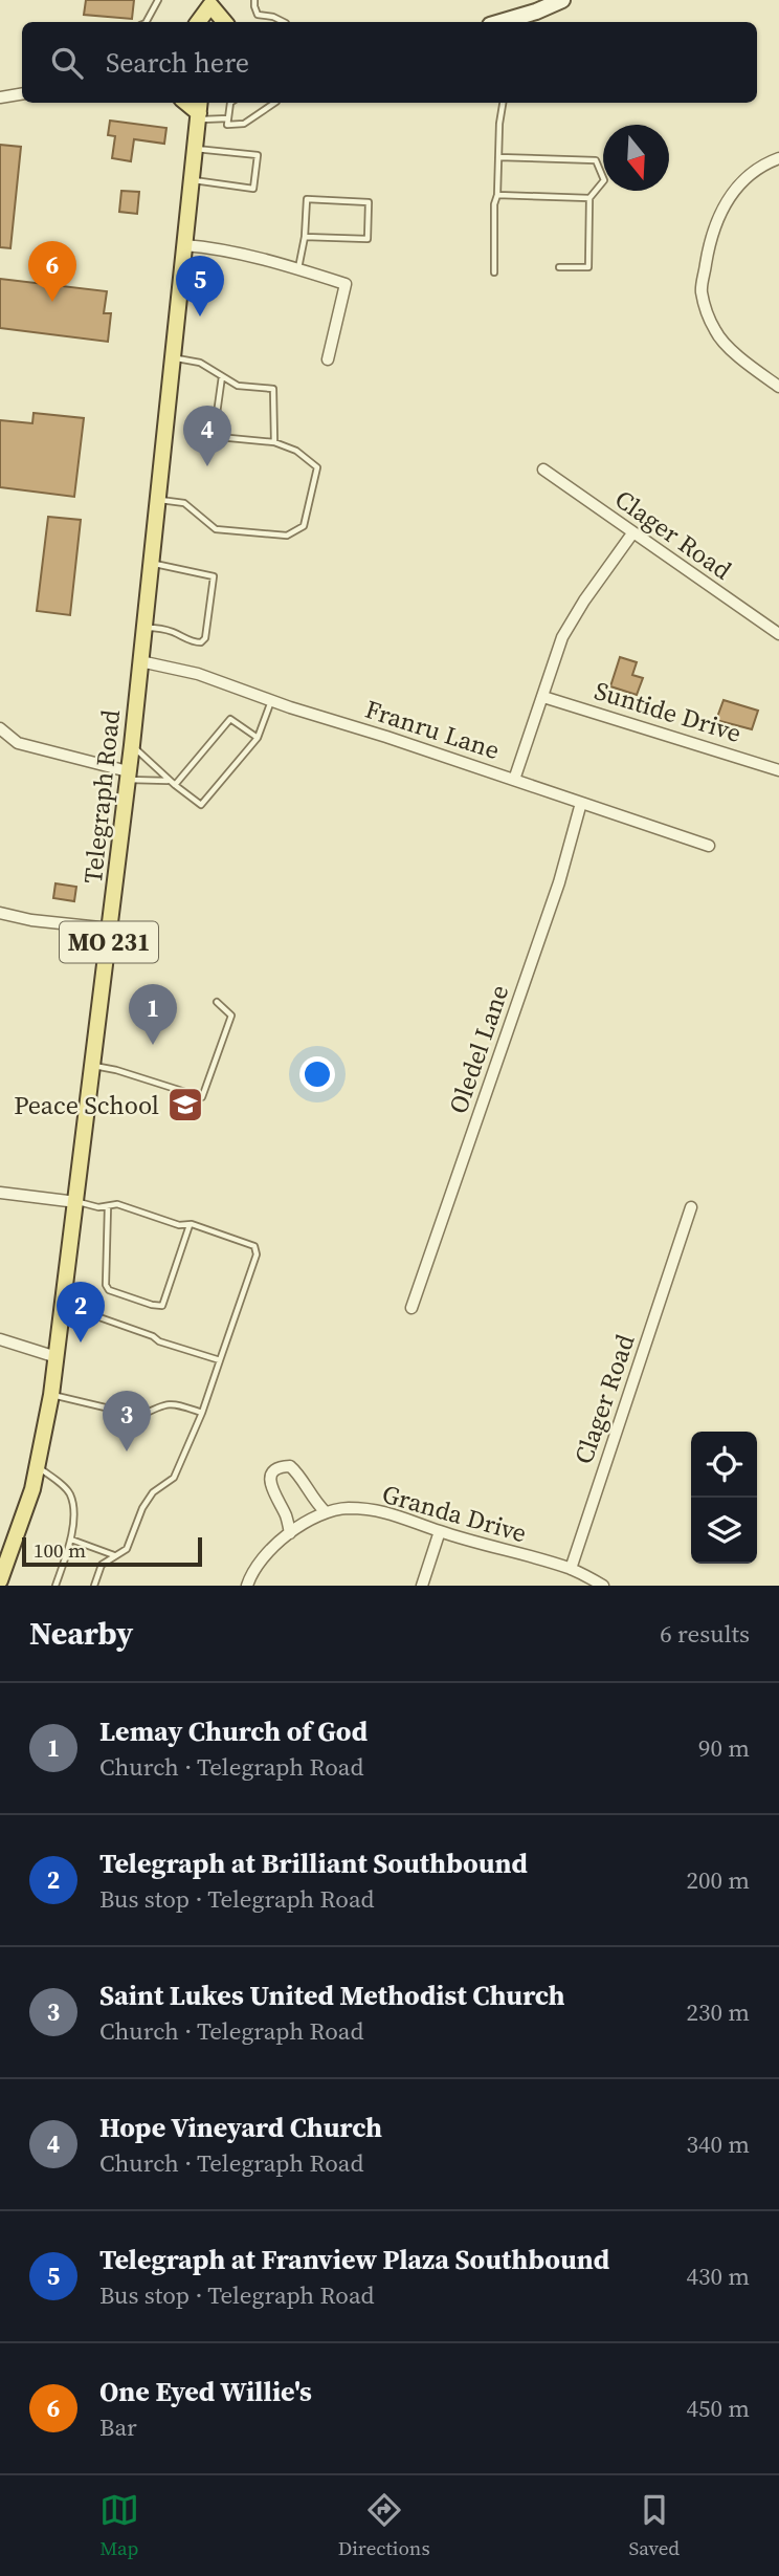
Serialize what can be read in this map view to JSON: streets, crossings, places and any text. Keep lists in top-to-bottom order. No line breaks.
{"streets":{"main road":["Telegraph Road","MO 231"],"street":["Clager Road","Suntide Drive","Franru Lane","Oledel Lane","Granda Drive"]},"crossings":[["Clager Road","Granda Drive"],["Franru Lane","Telegraph Road"],["Franru Lane","Oledel Lane"]],"places":{"school or university":["Peace School"]},"scale_bar":"100 m","north":"bottom","page":{"search":"Search here","pins":["6","5","4","1","2","3"],"scale":"100 m","heading":["Nearby","6 results"],"list":[{"mark":"1","name":"Lemay Church of God","note":"Church · Telegraph Road","value":"90 m"},{"mark":"2","name":"Telegraph at Brilliant Southbound","note":"Bus stop · Telegraph Road","value":"200 m"},{"mark":"3","name":"Saint Lukes United Methodist Church","note":"Church · Telegraph Road","value":"230 m"},{"mark":"4","name":"Hope Vineyard Church","note":"Church · Telegraph Road","value":"340 m"},{"mark":"5","name":"Telegraph at Franview Plaza Southbound","note":"Bus stop · Telegraph Road","value":"430 m"},{"mark":"6","name":"One Eyed Willie's","note":"Bar","value":"450 m"}],"nav":["Map","Directions","Saved"]}}
